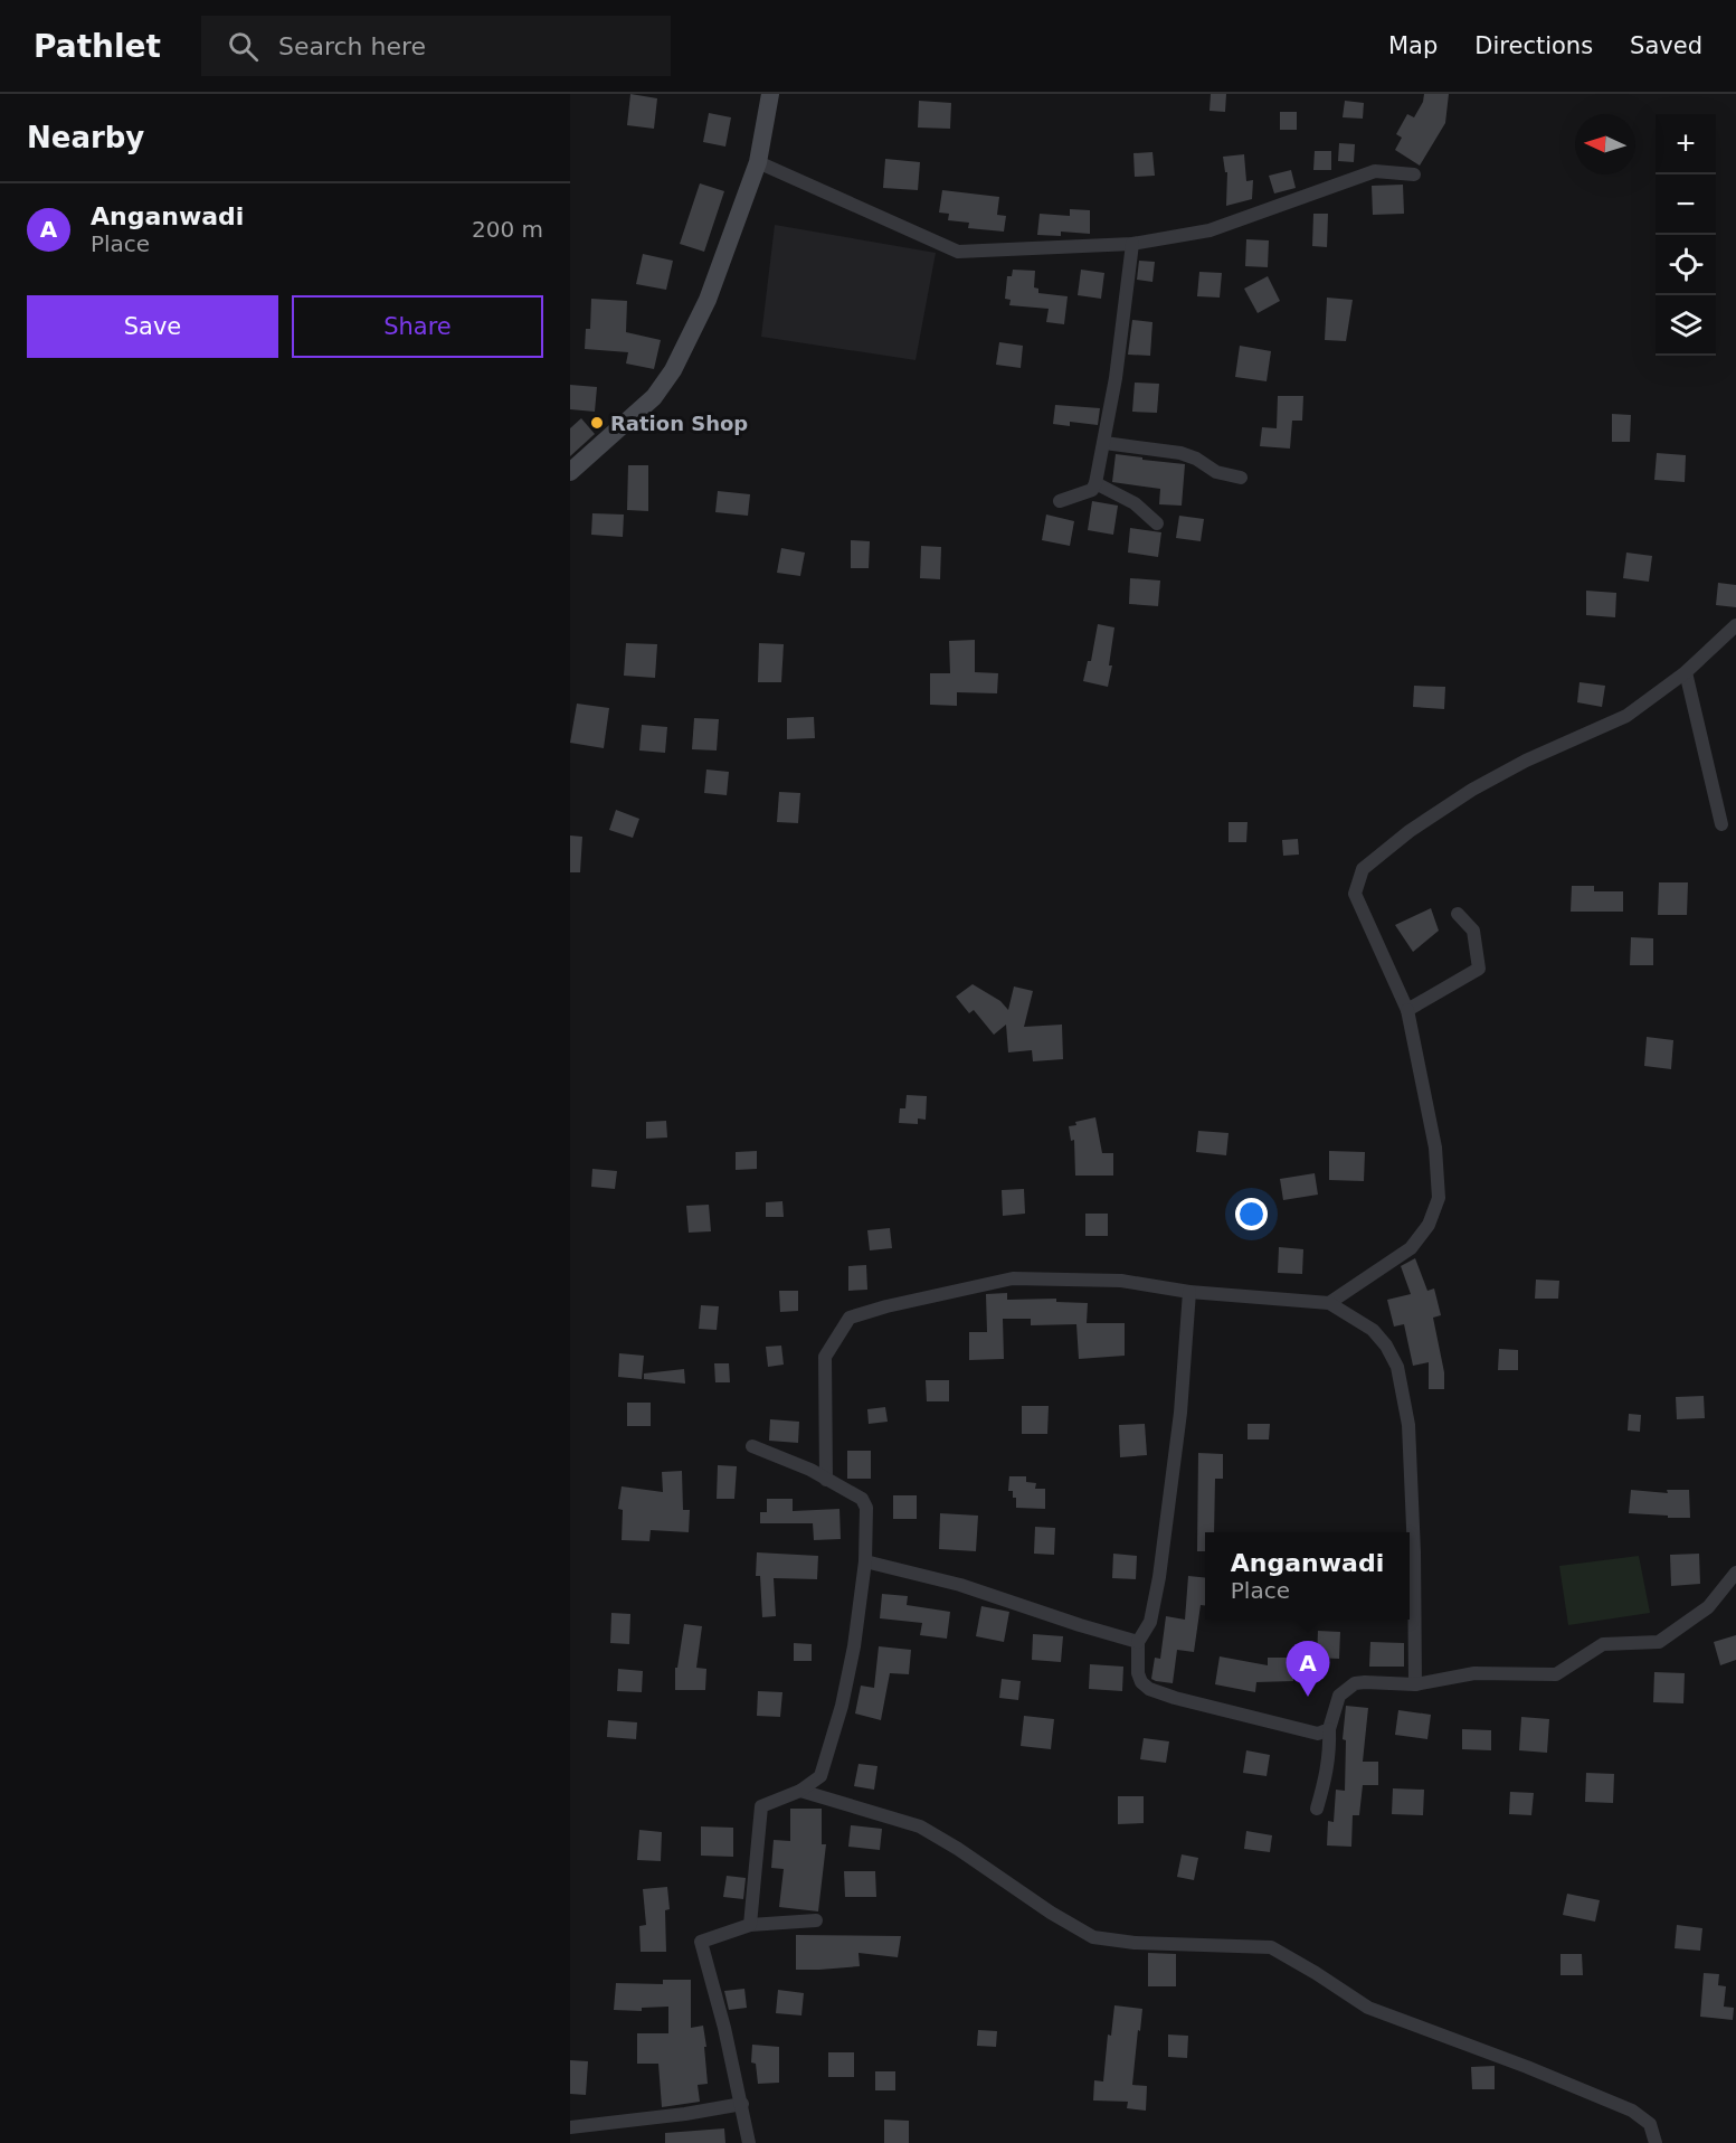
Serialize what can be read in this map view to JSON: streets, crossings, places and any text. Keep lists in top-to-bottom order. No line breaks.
{"places":["Ration Shop"],"north":"left","page":{"header":"Pathlet","search":"Search here","nav":["Map","Directions","Saved"],"heading":"Nearby","map_buttons":["+","−"],"list":[{"mark":"A","name":"Anganwadi","note":"Place","value":"200 m"}],"buttons":["Save","Share"],"popup":["Anganwadi","Place"],"pins":"A"}}
